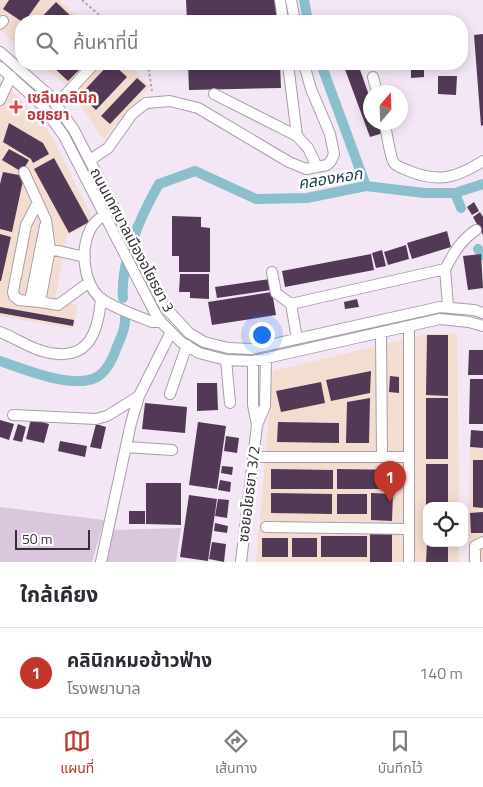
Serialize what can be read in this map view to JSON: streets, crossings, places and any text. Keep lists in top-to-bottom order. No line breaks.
{"streets":{"street":["ถนนเทศบาลเมืองอโยธยา 3","ซอยอโยธยา 3/2"]},"crossings":[["ถนนเทศบาลเมืองอโยธยา 3","ซอยอโยธยา 3/2"]],"water":["คลองหอก"],"places":{"health":["เซลีนคลินิก อยุธยา"]},"scale_bar":"50 m","north":"top","page":{"search":"ค้นหาที่นี่","pins":"1","scale":"50 m","heading":"ใกล้เคียง","list":[{"mark":"1","name":"คลินิกหมอข้าวฟ่าง","note":"โรงพยาบาล","value":"140 m"}],"nav":["แผนที่","เส้นทาง","บันทึกไว้"]}}
